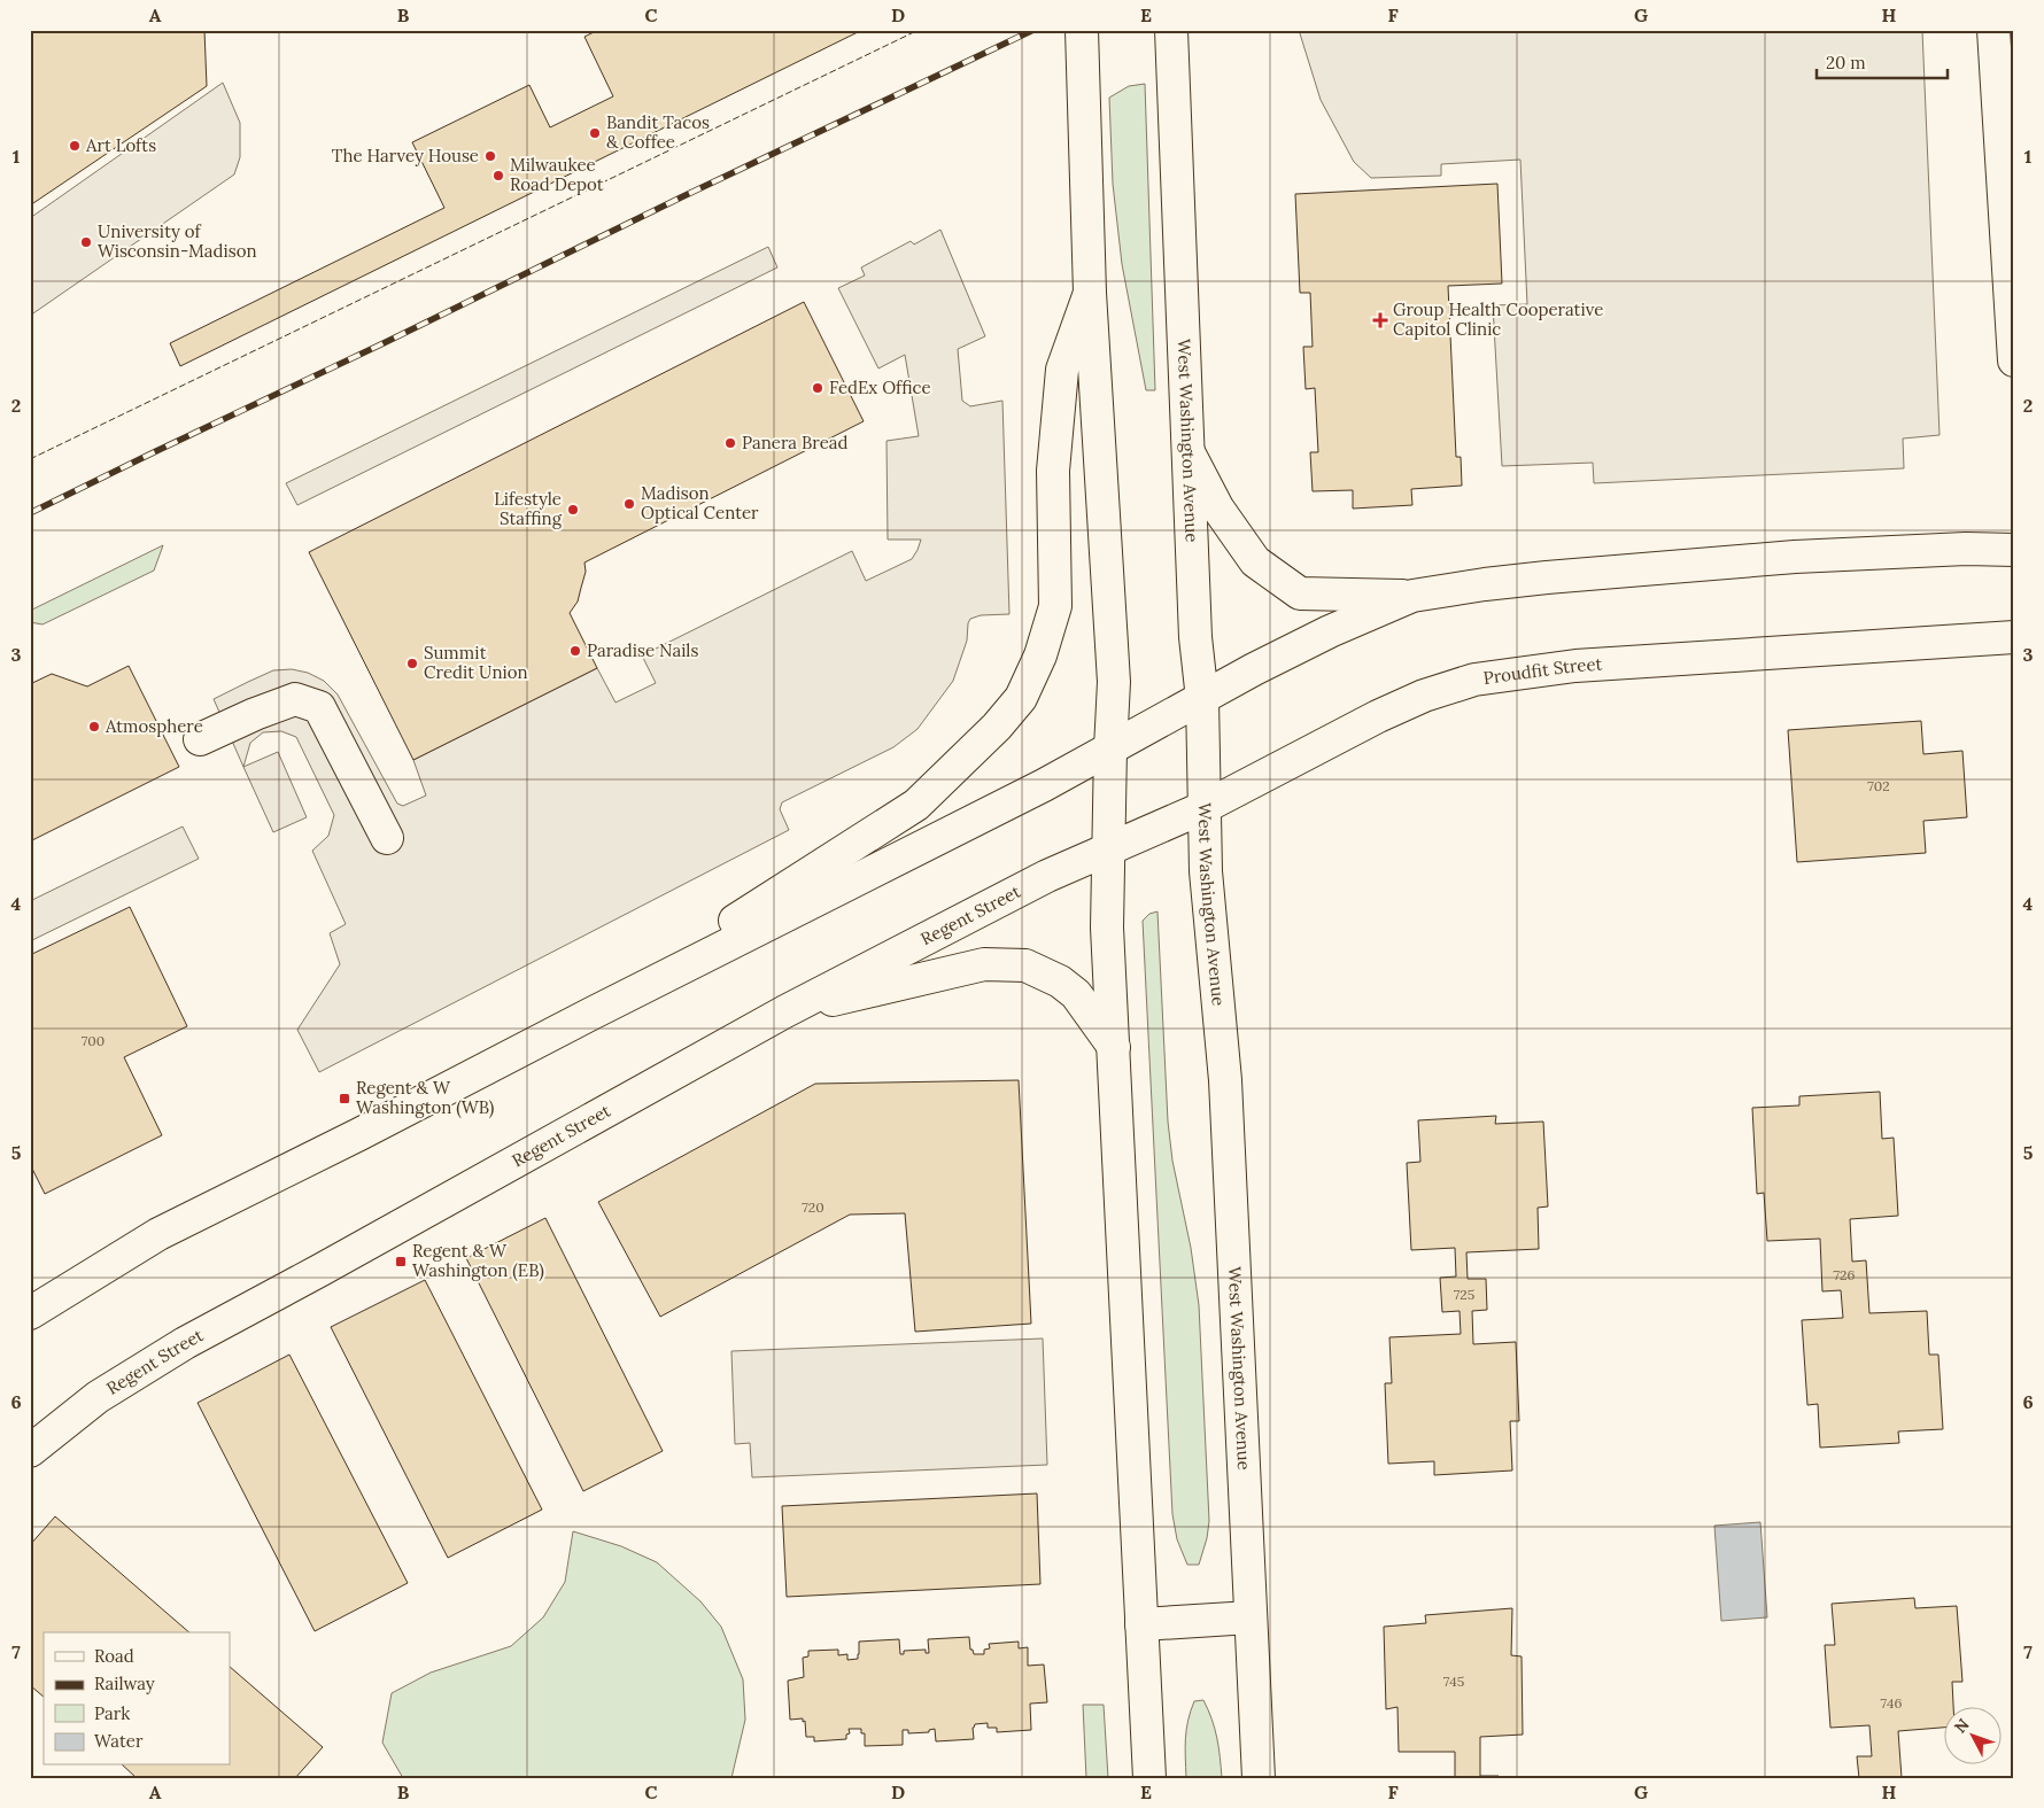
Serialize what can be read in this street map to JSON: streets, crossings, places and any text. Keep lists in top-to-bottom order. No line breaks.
{"streets":{"main road":["West Washington Avenue","Proudfit Street","Regent Street"]},"crossings":[["West Washington Avenue","Proudfit Street"],["Proudfit Street","Regent Street"]],"places":{"other":["Bandit Tacos & Coffee","Art Lofts","The Harvey House","Milwaukee Road Depot","University of Wisconsin-Madison","FedEx Office","Panera Bread","Madison Optical Center","Lifestyle Staffing","Paradise Nails","Summit Credit Union","Atmosphere"],"health":["Group Health Cooperative Capitol Clinic"],"transit":["Regent & W Washington (WB)","Regent & W Washington (EB)"]},"house_numbers":["702","700","720","726","725","745","746"],"legend":["Road","Railway","Park","Water"],"scale_bar":"20 m","north":"top left","grid":{"columns":["A","B","C","D","E","F","G","H"],"rows":["1","2","3","4","5","6","7"]}}
